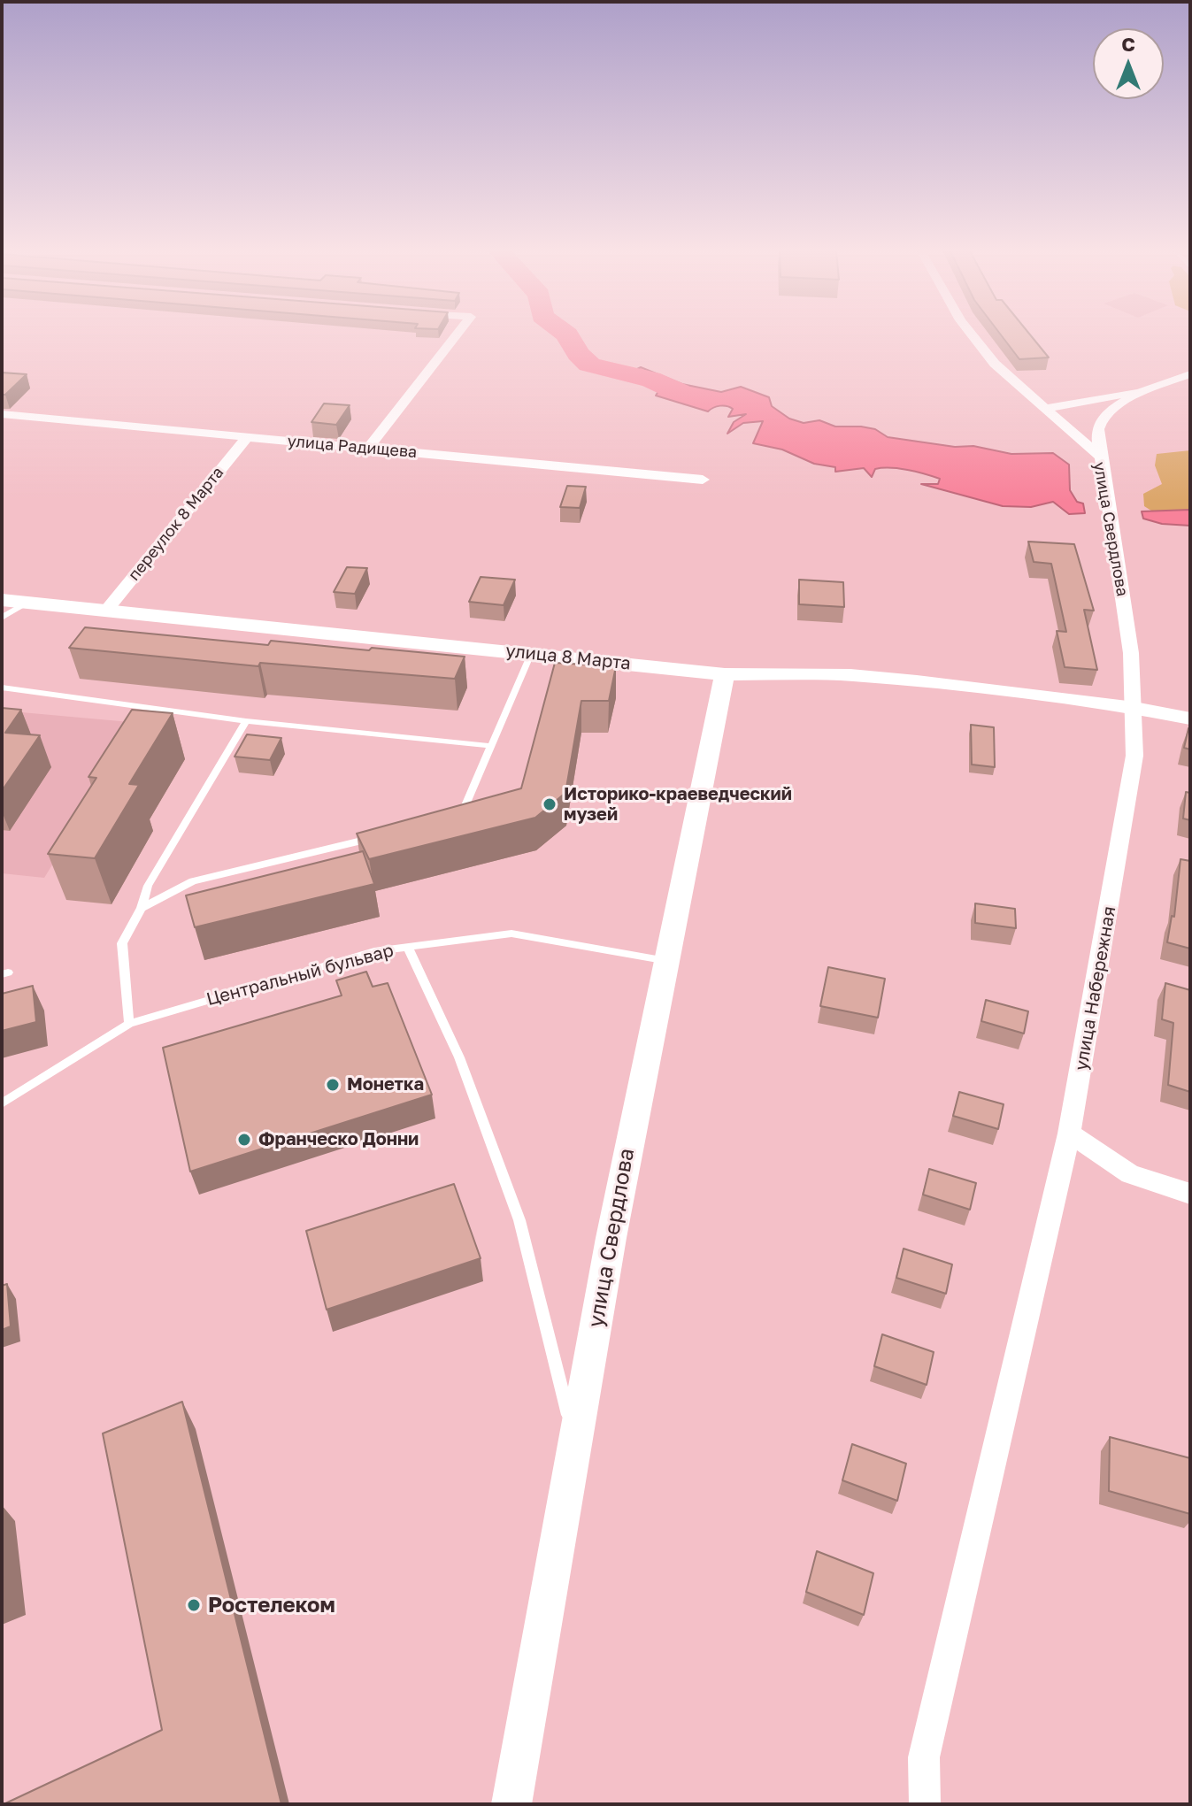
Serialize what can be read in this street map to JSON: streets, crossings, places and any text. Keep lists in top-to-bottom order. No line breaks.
{"streets":{"street":["улица Радищева","переулок 8 Марта","улица Свердлова","улица 8 Марта","улица Набережная"],"lane":["Центральный бульвар"]},"crossings":[["улица Радищева","переулок 8 Марта"],["переулок 8 Марта","улица 8 Марта"],["улица Свердлова","улица 8 Марта"],["улица Свердлова","Центральный бульвар"],["улица Свердлова","улица Набережная"],["улица 8 Марта","улица Набережная"]],"places":["Историко-краеведческий музей","Монетка","Франческо Донни","Ростелеком"],"north":"top"}
